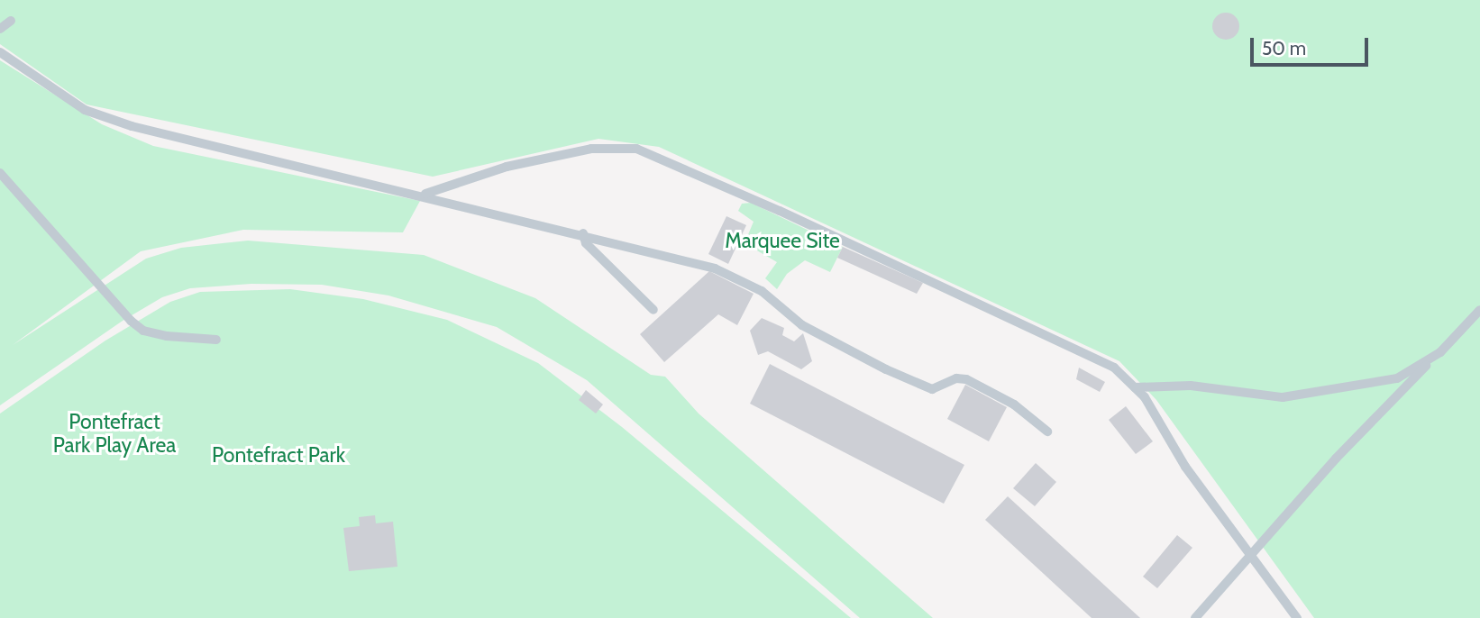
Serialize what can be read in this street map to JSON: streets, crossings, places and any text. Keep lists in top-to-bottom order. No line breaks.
{"parks":["Marquee Site","Pontefract Park Play Area","Pontefract Park"],"scale_bar":"50 m"}
